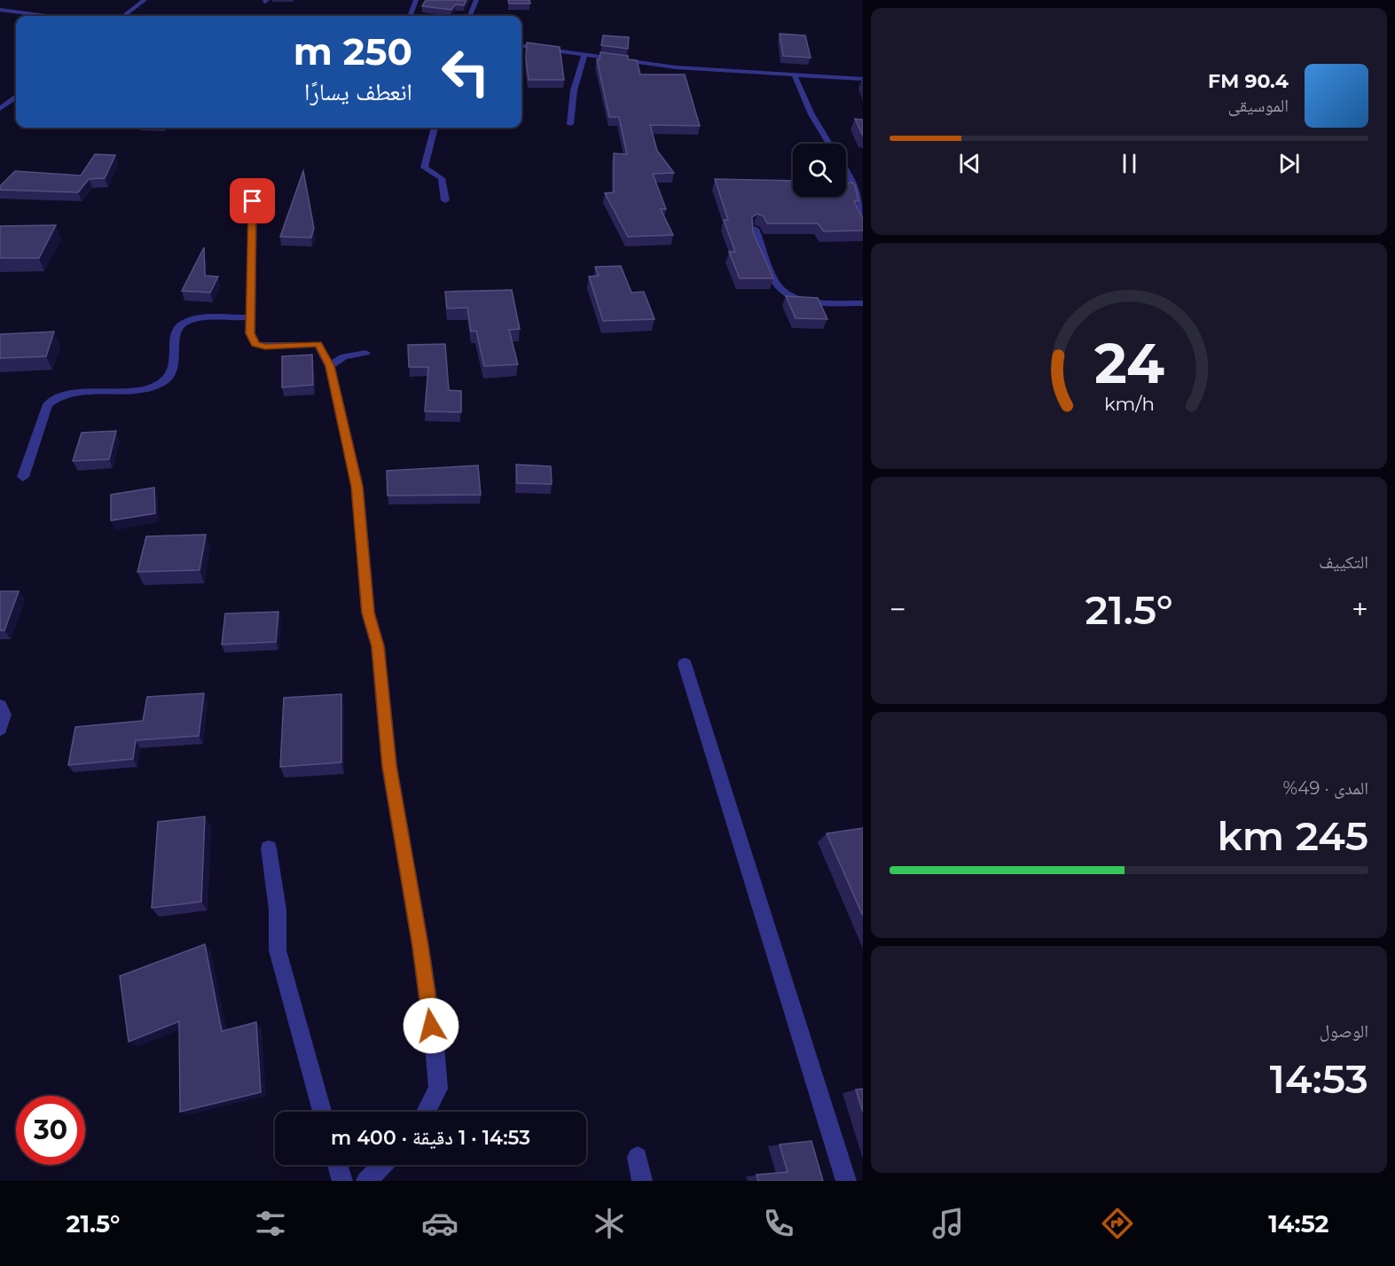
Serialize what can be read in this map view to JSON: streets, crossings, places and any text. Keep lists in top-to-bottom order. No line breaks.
{"page":{"turn":["250 m","انعطف يسارًا"],"song":["90.4 FM","الموسيقى"],"tile":["التكييف",["المدى · 49%","245 km"],["الوصول","14:53"]],"heat":["−","21.5°","+"],"limit":"30","trip":"14:53 · 1 دقيقة · 400 m","tabs":["14:52","21.5°"],"gauge":["24","km/h"]}}
